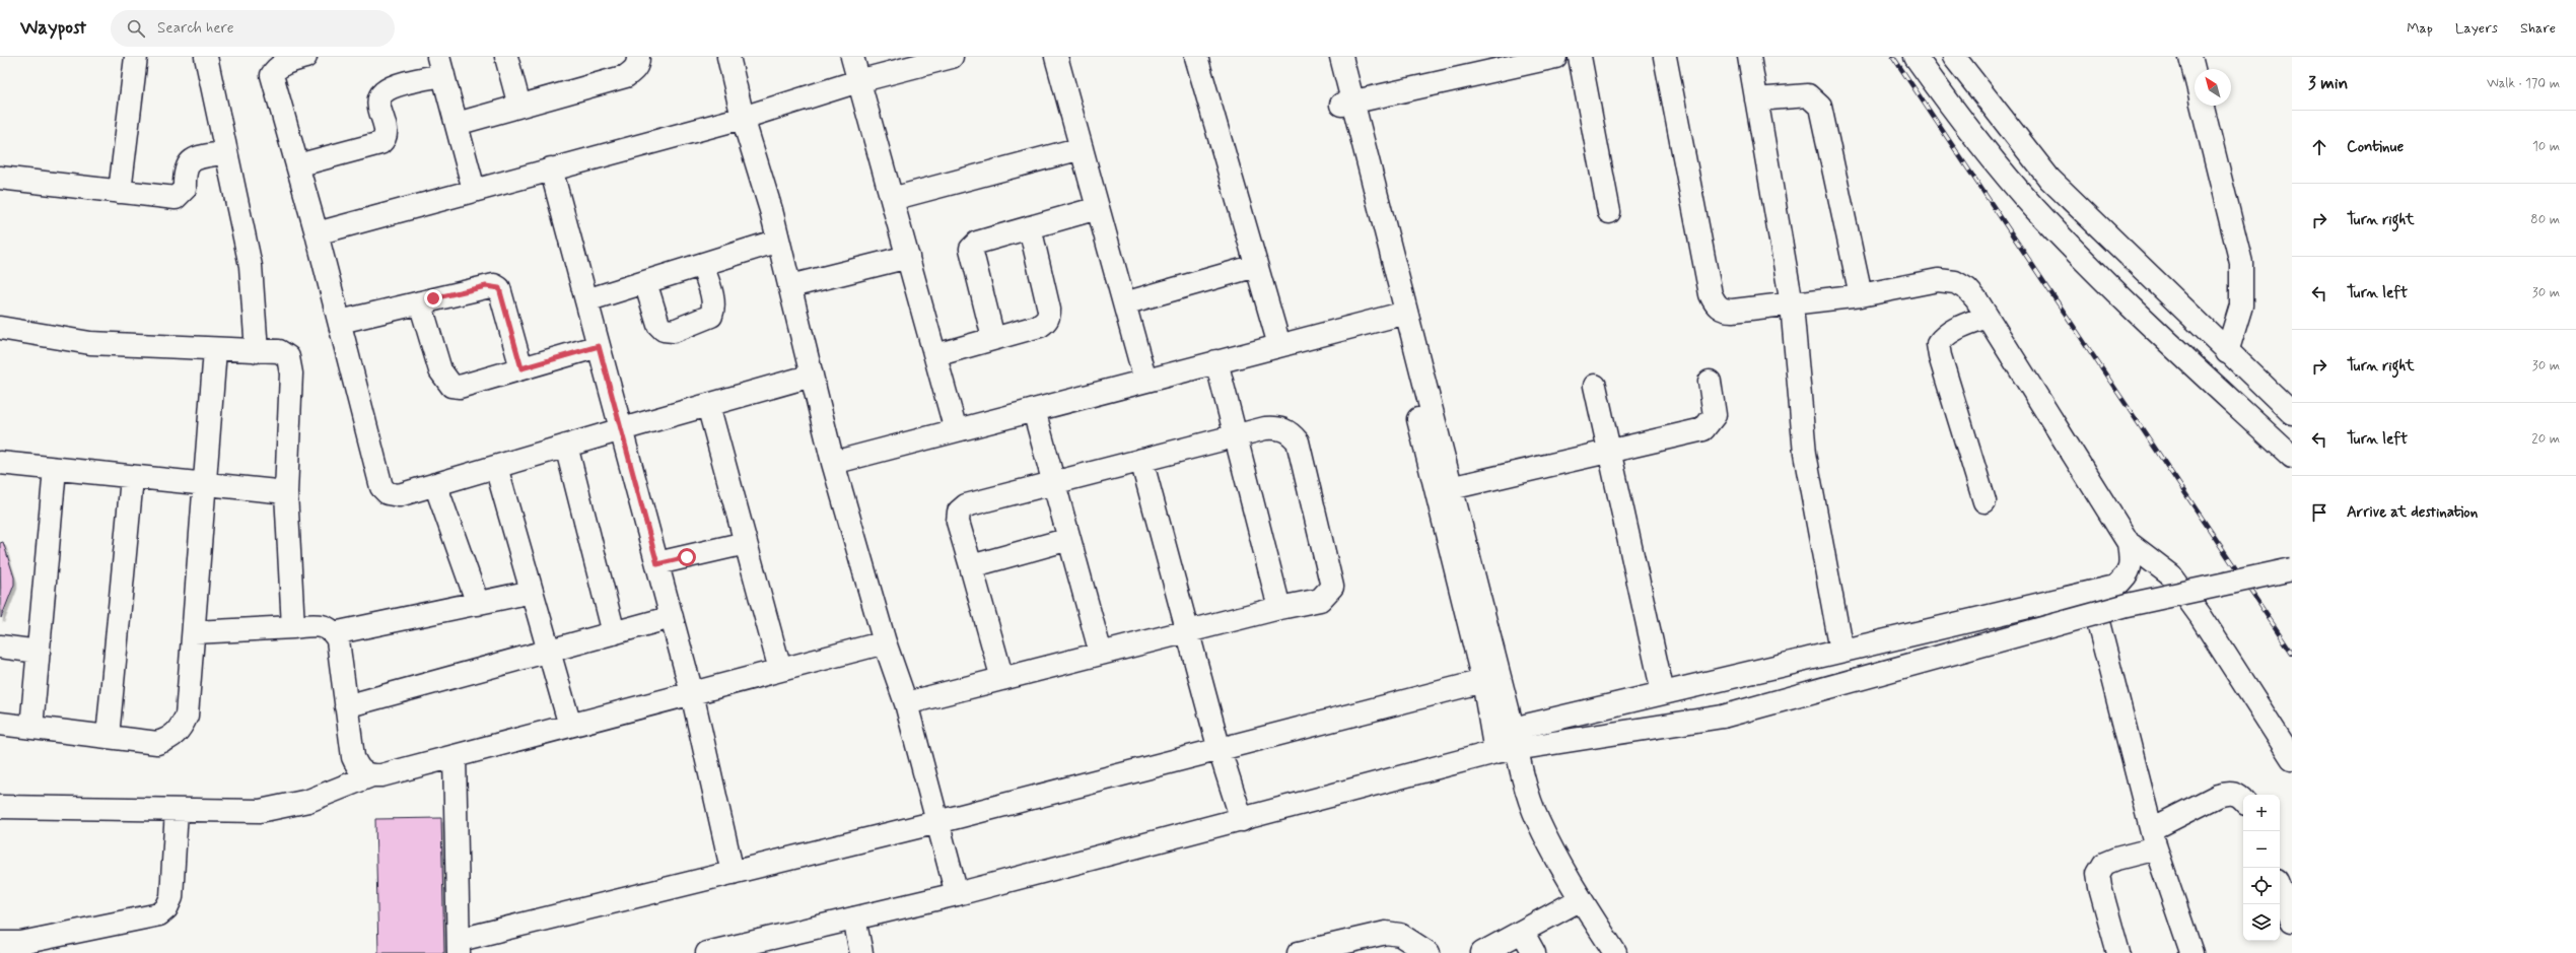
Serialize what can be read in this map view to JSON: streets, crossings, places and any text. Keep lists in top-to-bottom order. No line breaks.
{"north":"top left","page":{"header":"Waypost","search":"Search here","nav":["Map","Layers","Share"],"heading":["3 min","Walk · 170 m"],"list":[["Continue","10 m"],["Turn right","80 m"],["Turn left","30 m"],["Turn right","30 m"],["Turn left","20 m"],"Arrive at destination"],"map_buttons":["+","−"]}}
